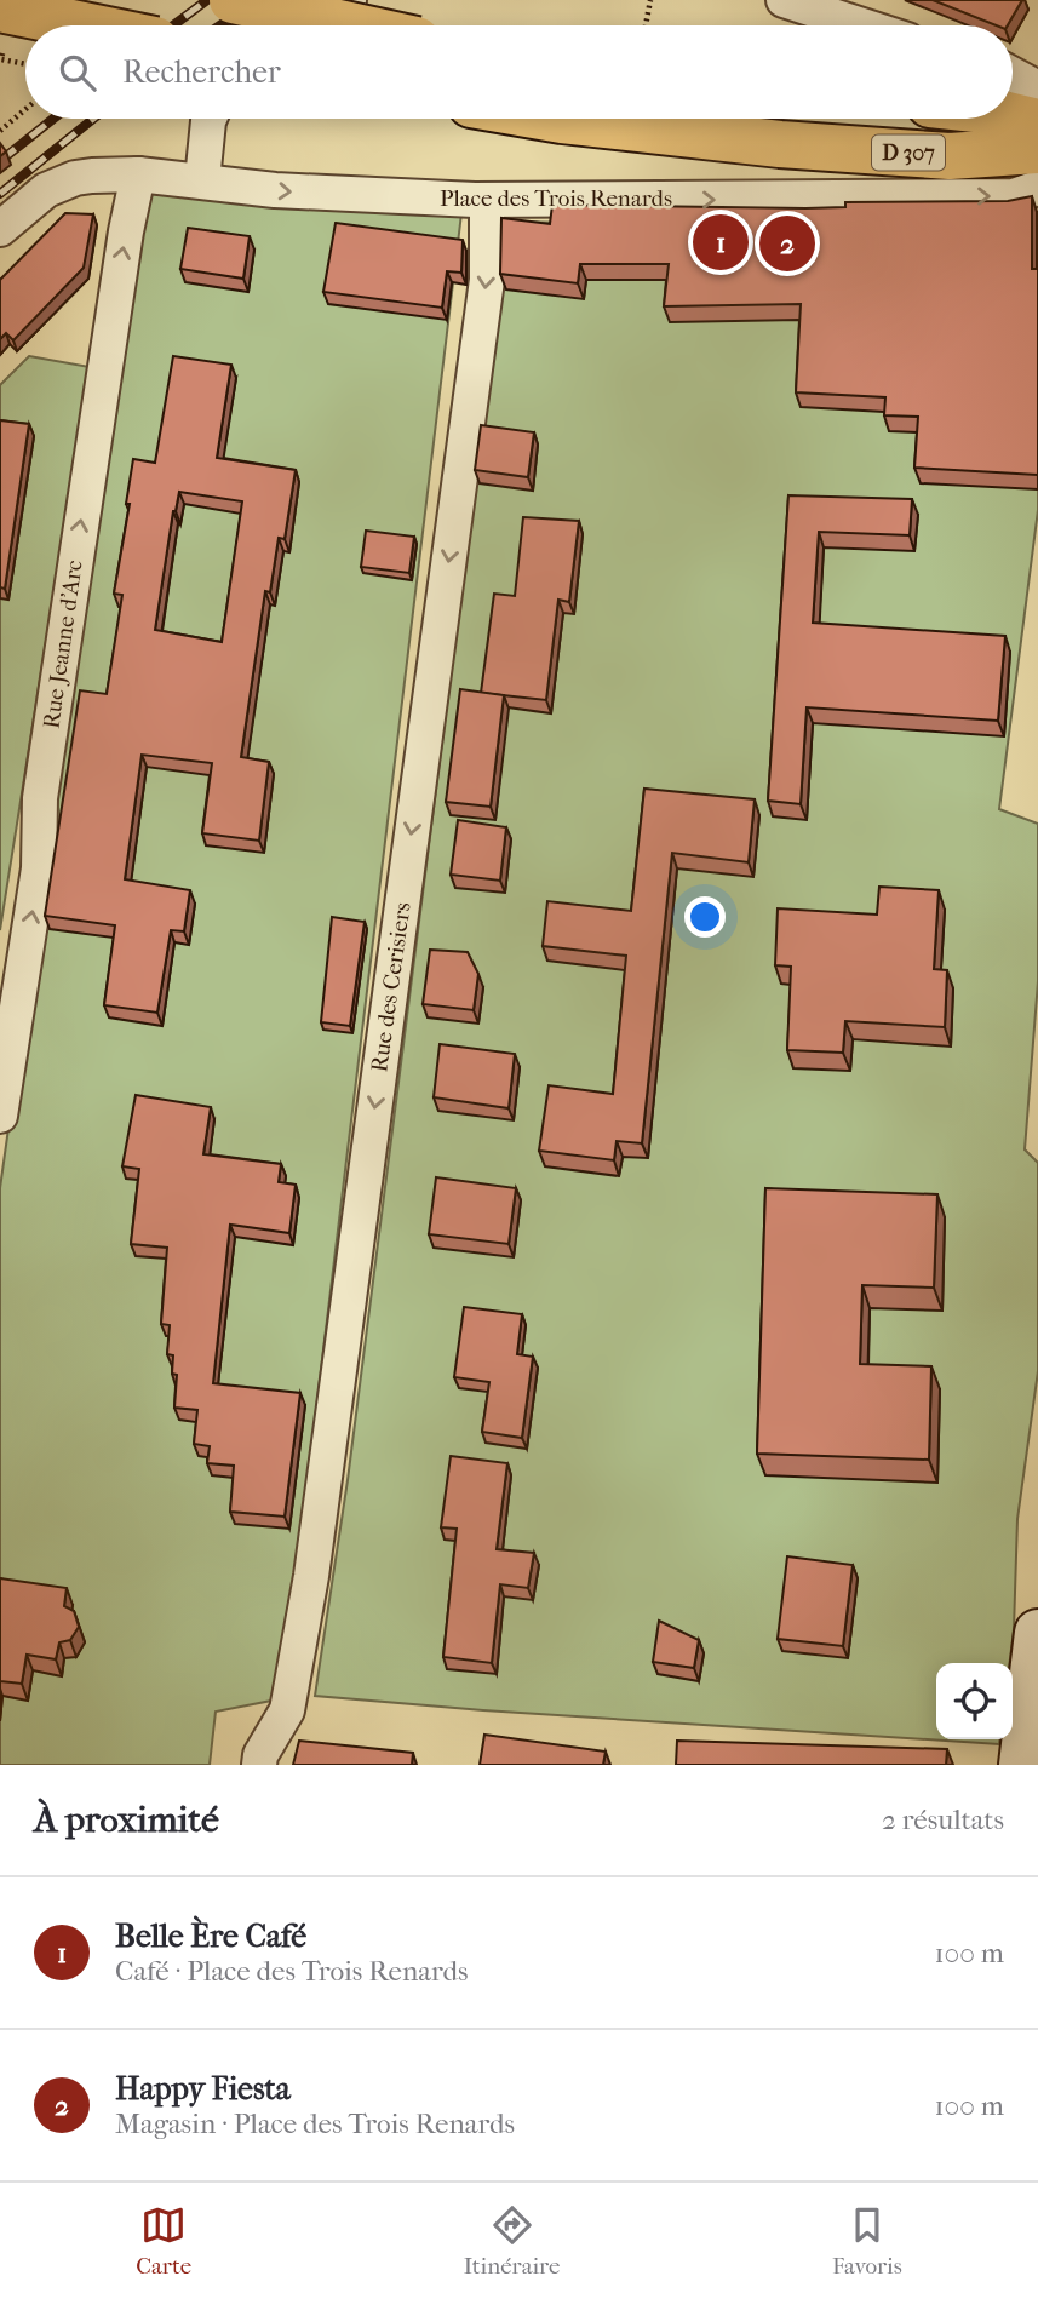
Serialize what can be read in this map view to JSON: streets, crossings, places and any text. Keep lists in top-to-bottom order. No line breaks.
{"streets":{"main road":["D 307"],"street":["Place des Trois Renards","Rue Jeanne d'Arc","Rue des Cerisiers"]},"crossings":[["Place des Trois Renards","Rue Jeanne d'Arc"],["Place des Trois Renards","Rue des Cerisiers"]],"one_way":["Place des Trois Renards","Rue Jeanne d'Arc","Rue des Cerisiers"],"page":{"search":"Rechercher","pins":["1","2"],"heading":["À proximité","2 résultats"],"list":[{"mark":"1","name":"Belle Ère Café","note":"Café · Place des Trois Renards","value":"100 m"},{"mark":"2","name":"Happy Fiesta","note":"Magasin · Place des Trois Renards","value":"100 m"}],"nav":["Carte","Itinéraire","Favoris"]}}
